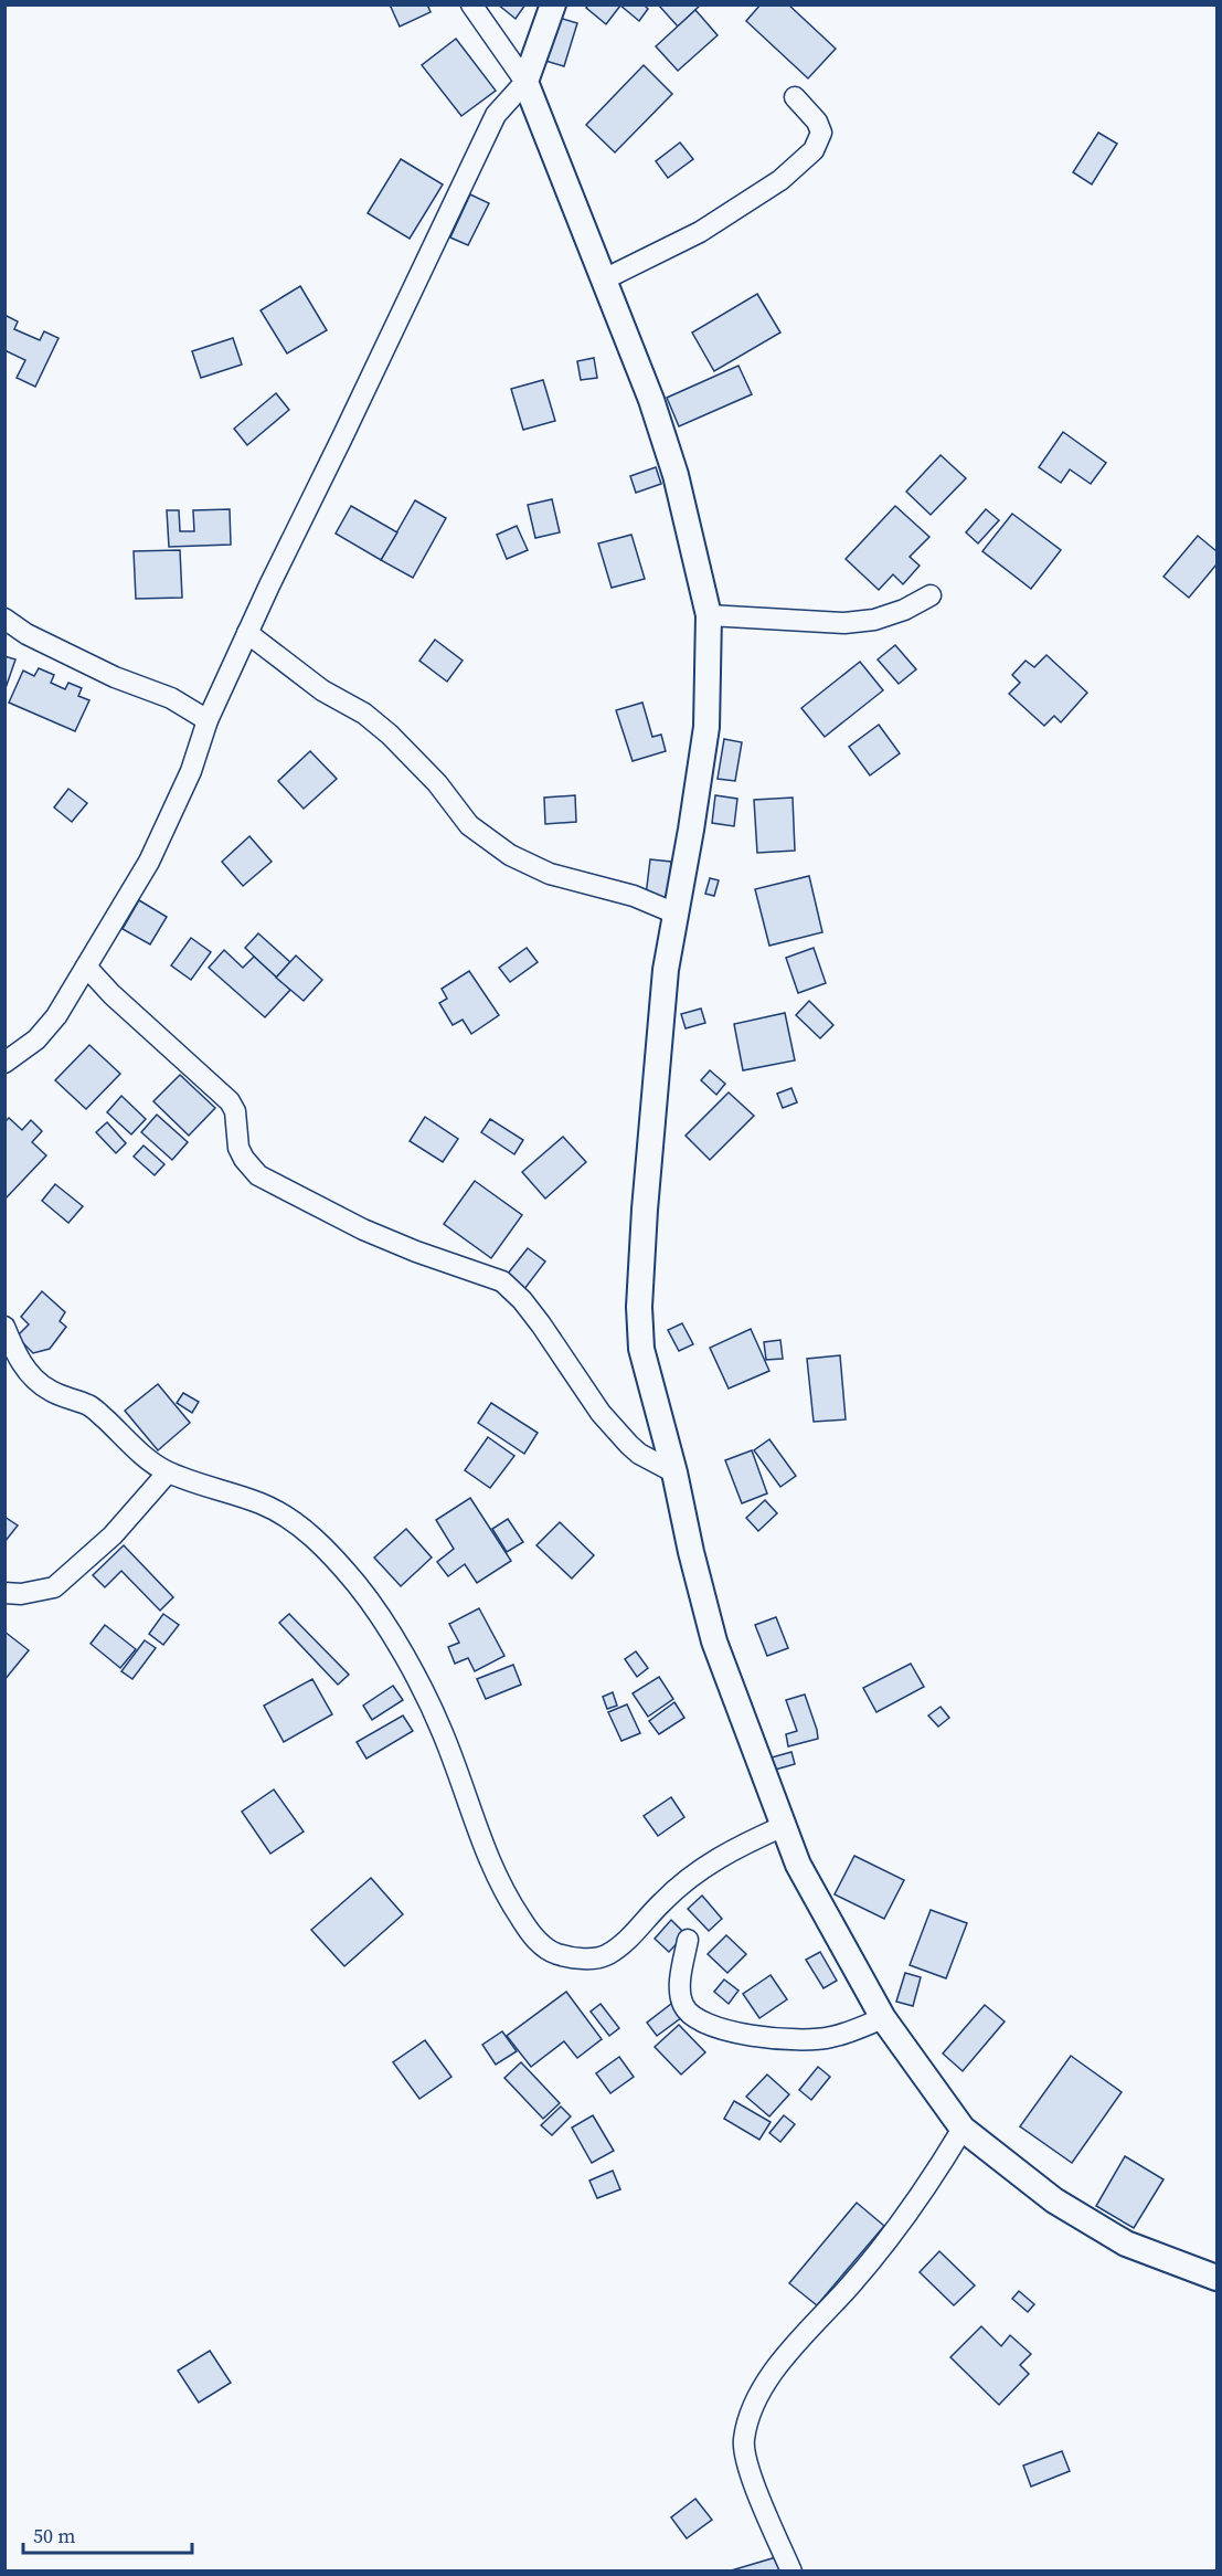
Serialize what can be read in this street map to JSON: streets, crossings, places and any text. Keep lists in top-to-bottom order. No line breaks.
{"scale_bar":"50 m"}
